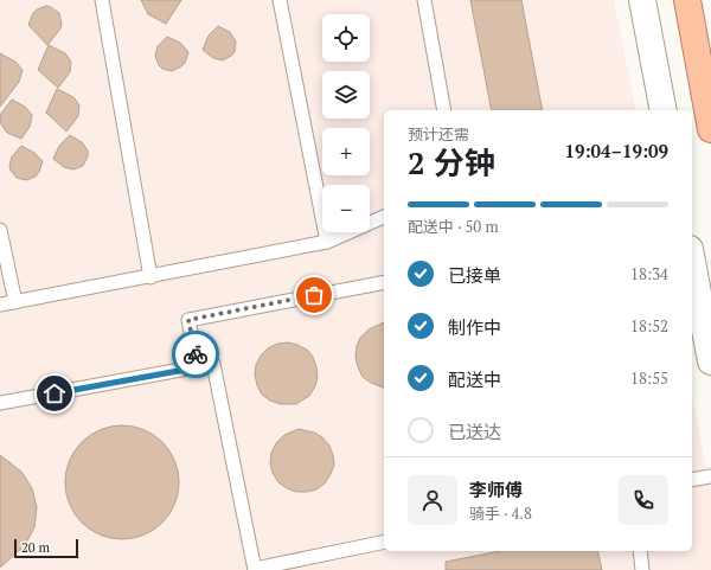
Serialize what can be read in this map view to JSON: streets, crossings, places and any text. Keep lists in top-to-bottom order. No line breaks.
{"scale_bar":"20 m","page":{"map_buttons":["+","−"],"heading":["2 分钟","预计还需","19:04–19:09"],"panel":["李师傅","骑手 · 4.8"],"bar":"配送中 · 50 m","list":[["已接单","18:34"],["制作中","18:52"],["配送中","18:55"],"已送达"],"scale":"20 m"}}
